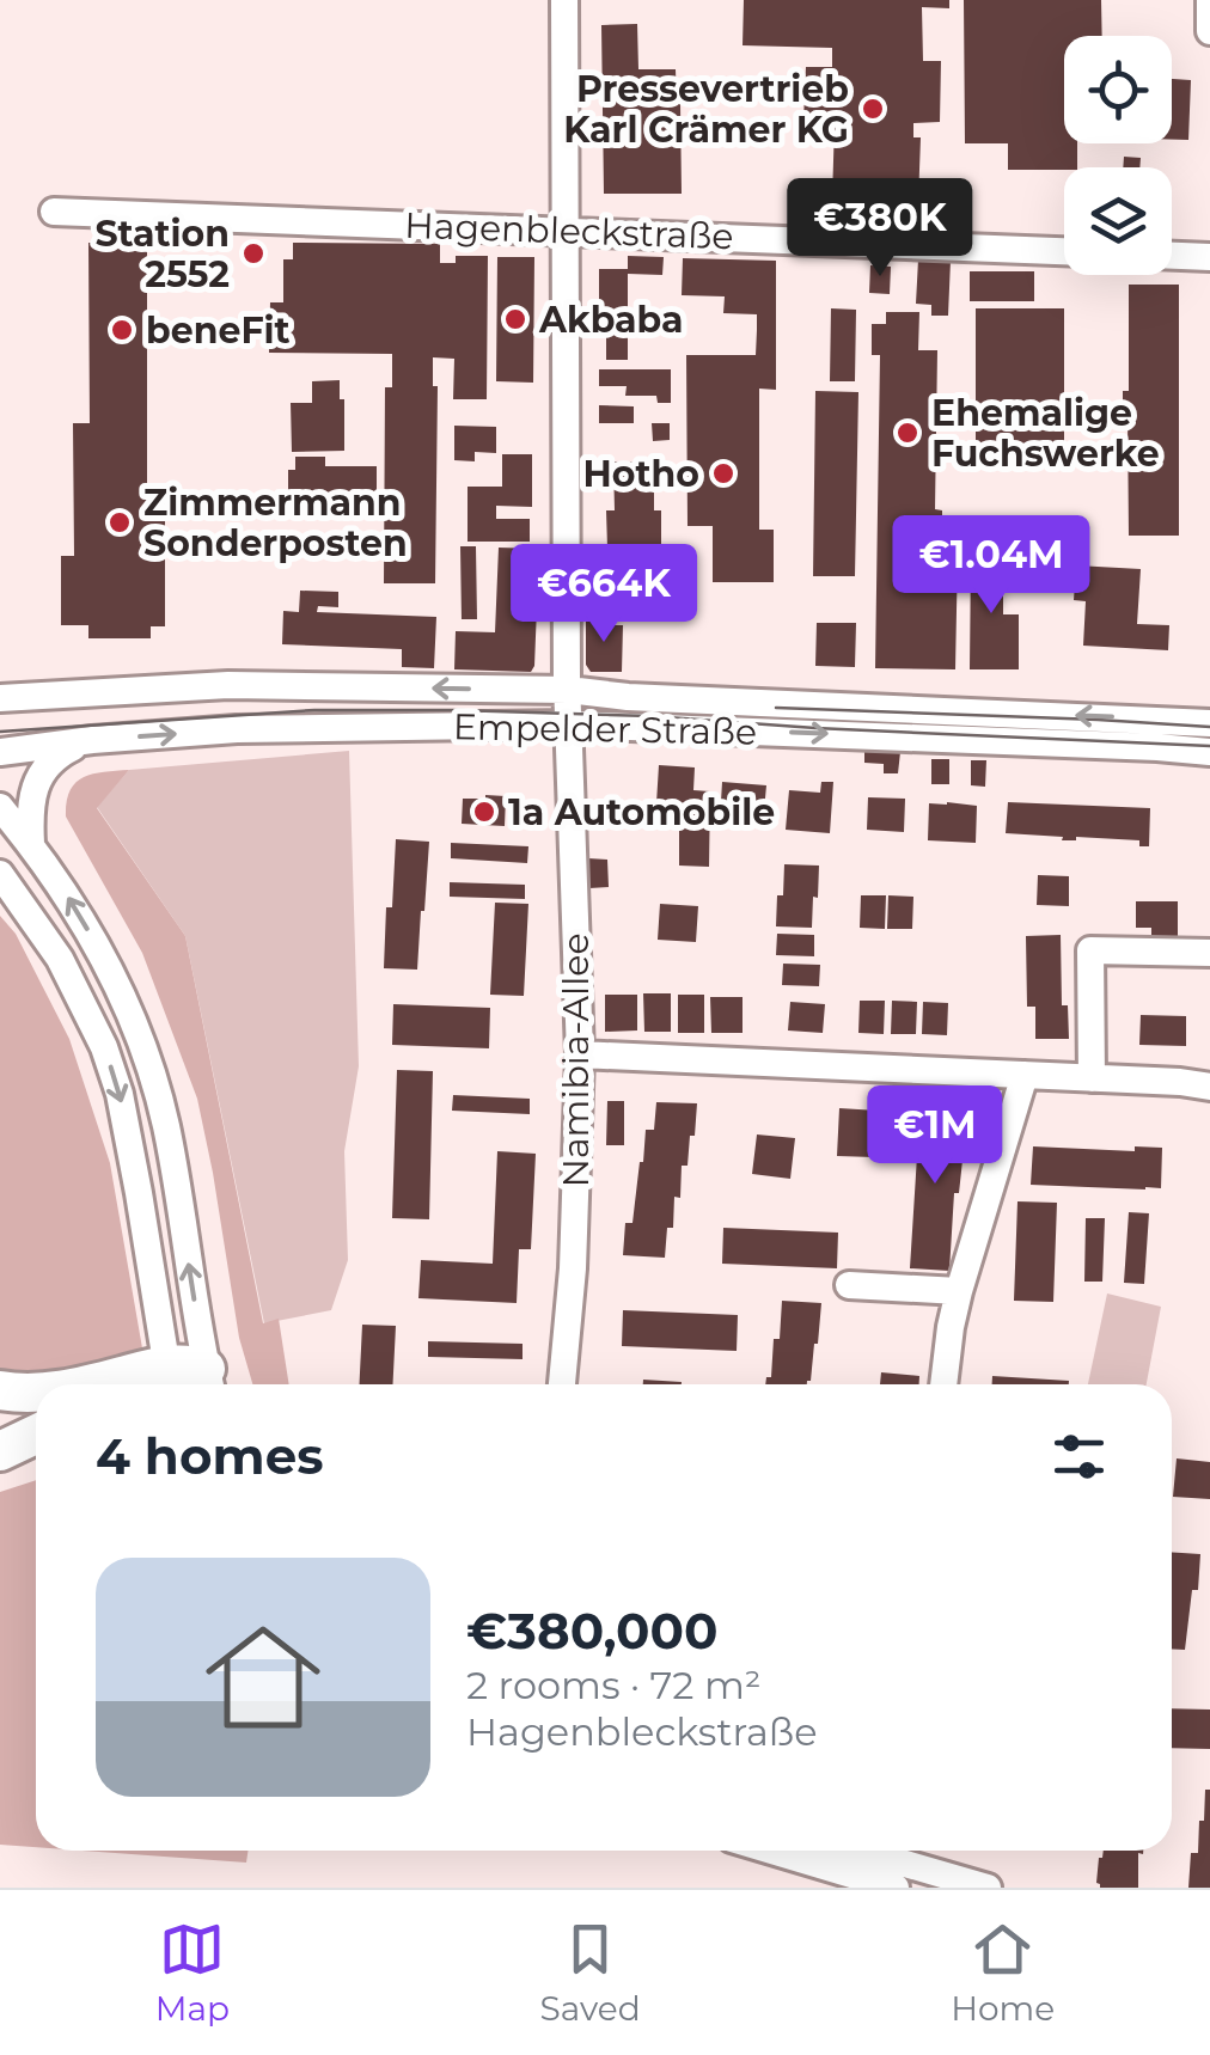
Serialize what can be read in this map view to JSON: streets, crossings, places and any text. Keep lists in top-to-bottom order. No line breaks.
{"streets":{"street":["Hagenbleckstraße","Empelder Straße","Namibia-Allee"]},"crossings":[["Hagenbleckstraße","Namibia-Allee"],["Empelder Straße","Namibia-Allee"]],"places":["Pressevertrieb Karl Crämer KG","Station 2552","Akbaba","beneFit","Ehemalige Fuchswerke","Hotho","Zimmermann Sonderposten","1a Automobile"],"page":{"price":["€380K","€1.04M","€664K","€1M"],"heading":"4 homes","list":[{"name":"€380,000","note":"2 rooms · 72 m² · Hagenbleckstraße"}],"tabs":["Map","Saved","Home"]}}
